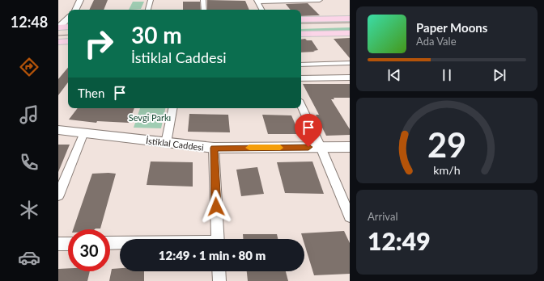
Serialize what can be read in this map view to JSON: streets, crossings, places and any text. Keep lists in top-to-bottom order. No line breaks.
{"streets":{"street":["İstiklal Caddesi"]},"parks":["Sevgi Parkı"],"page":{"tabs":"12:48","turn":["30 m","İstiklal Caddesi"],"song":["Paper Moons","Ada Vale"],"then":"Then","tile":["Arrival","12:49"],"limit":"30","trip":"12:49 · 1 min · 80 m","gauge":["29","km/h"]}}
